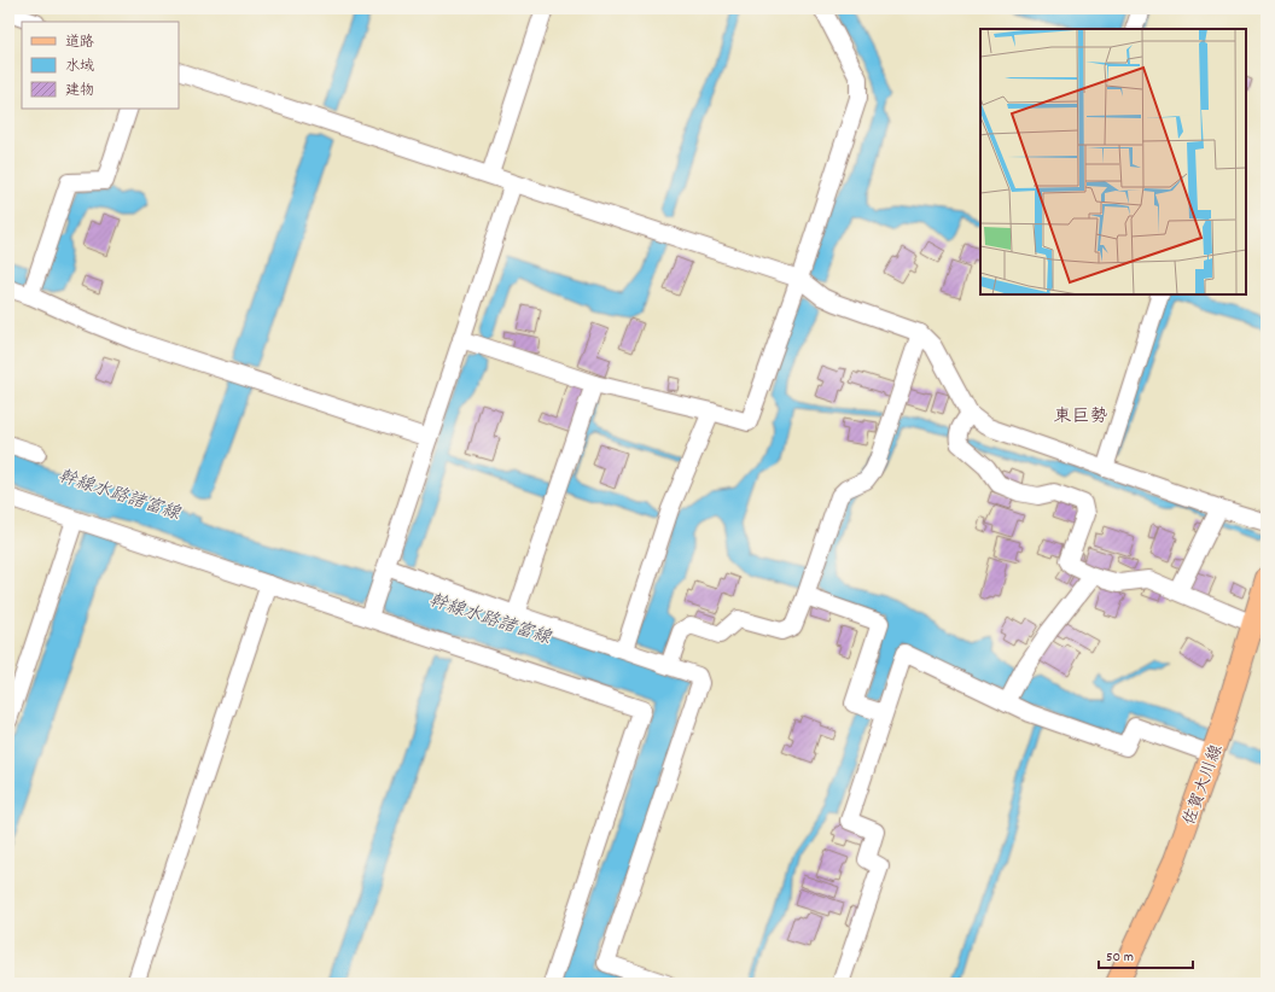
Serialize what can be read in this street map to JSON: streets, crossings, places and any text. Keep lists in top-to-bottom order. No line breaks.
{"streets":{"main road":["佐賀大川線"]},"districts":["東巨勢"],"water":["幹線水路諸富線"],"legend":["道路","水域","建物"],"scale_bar":"50 m"}
